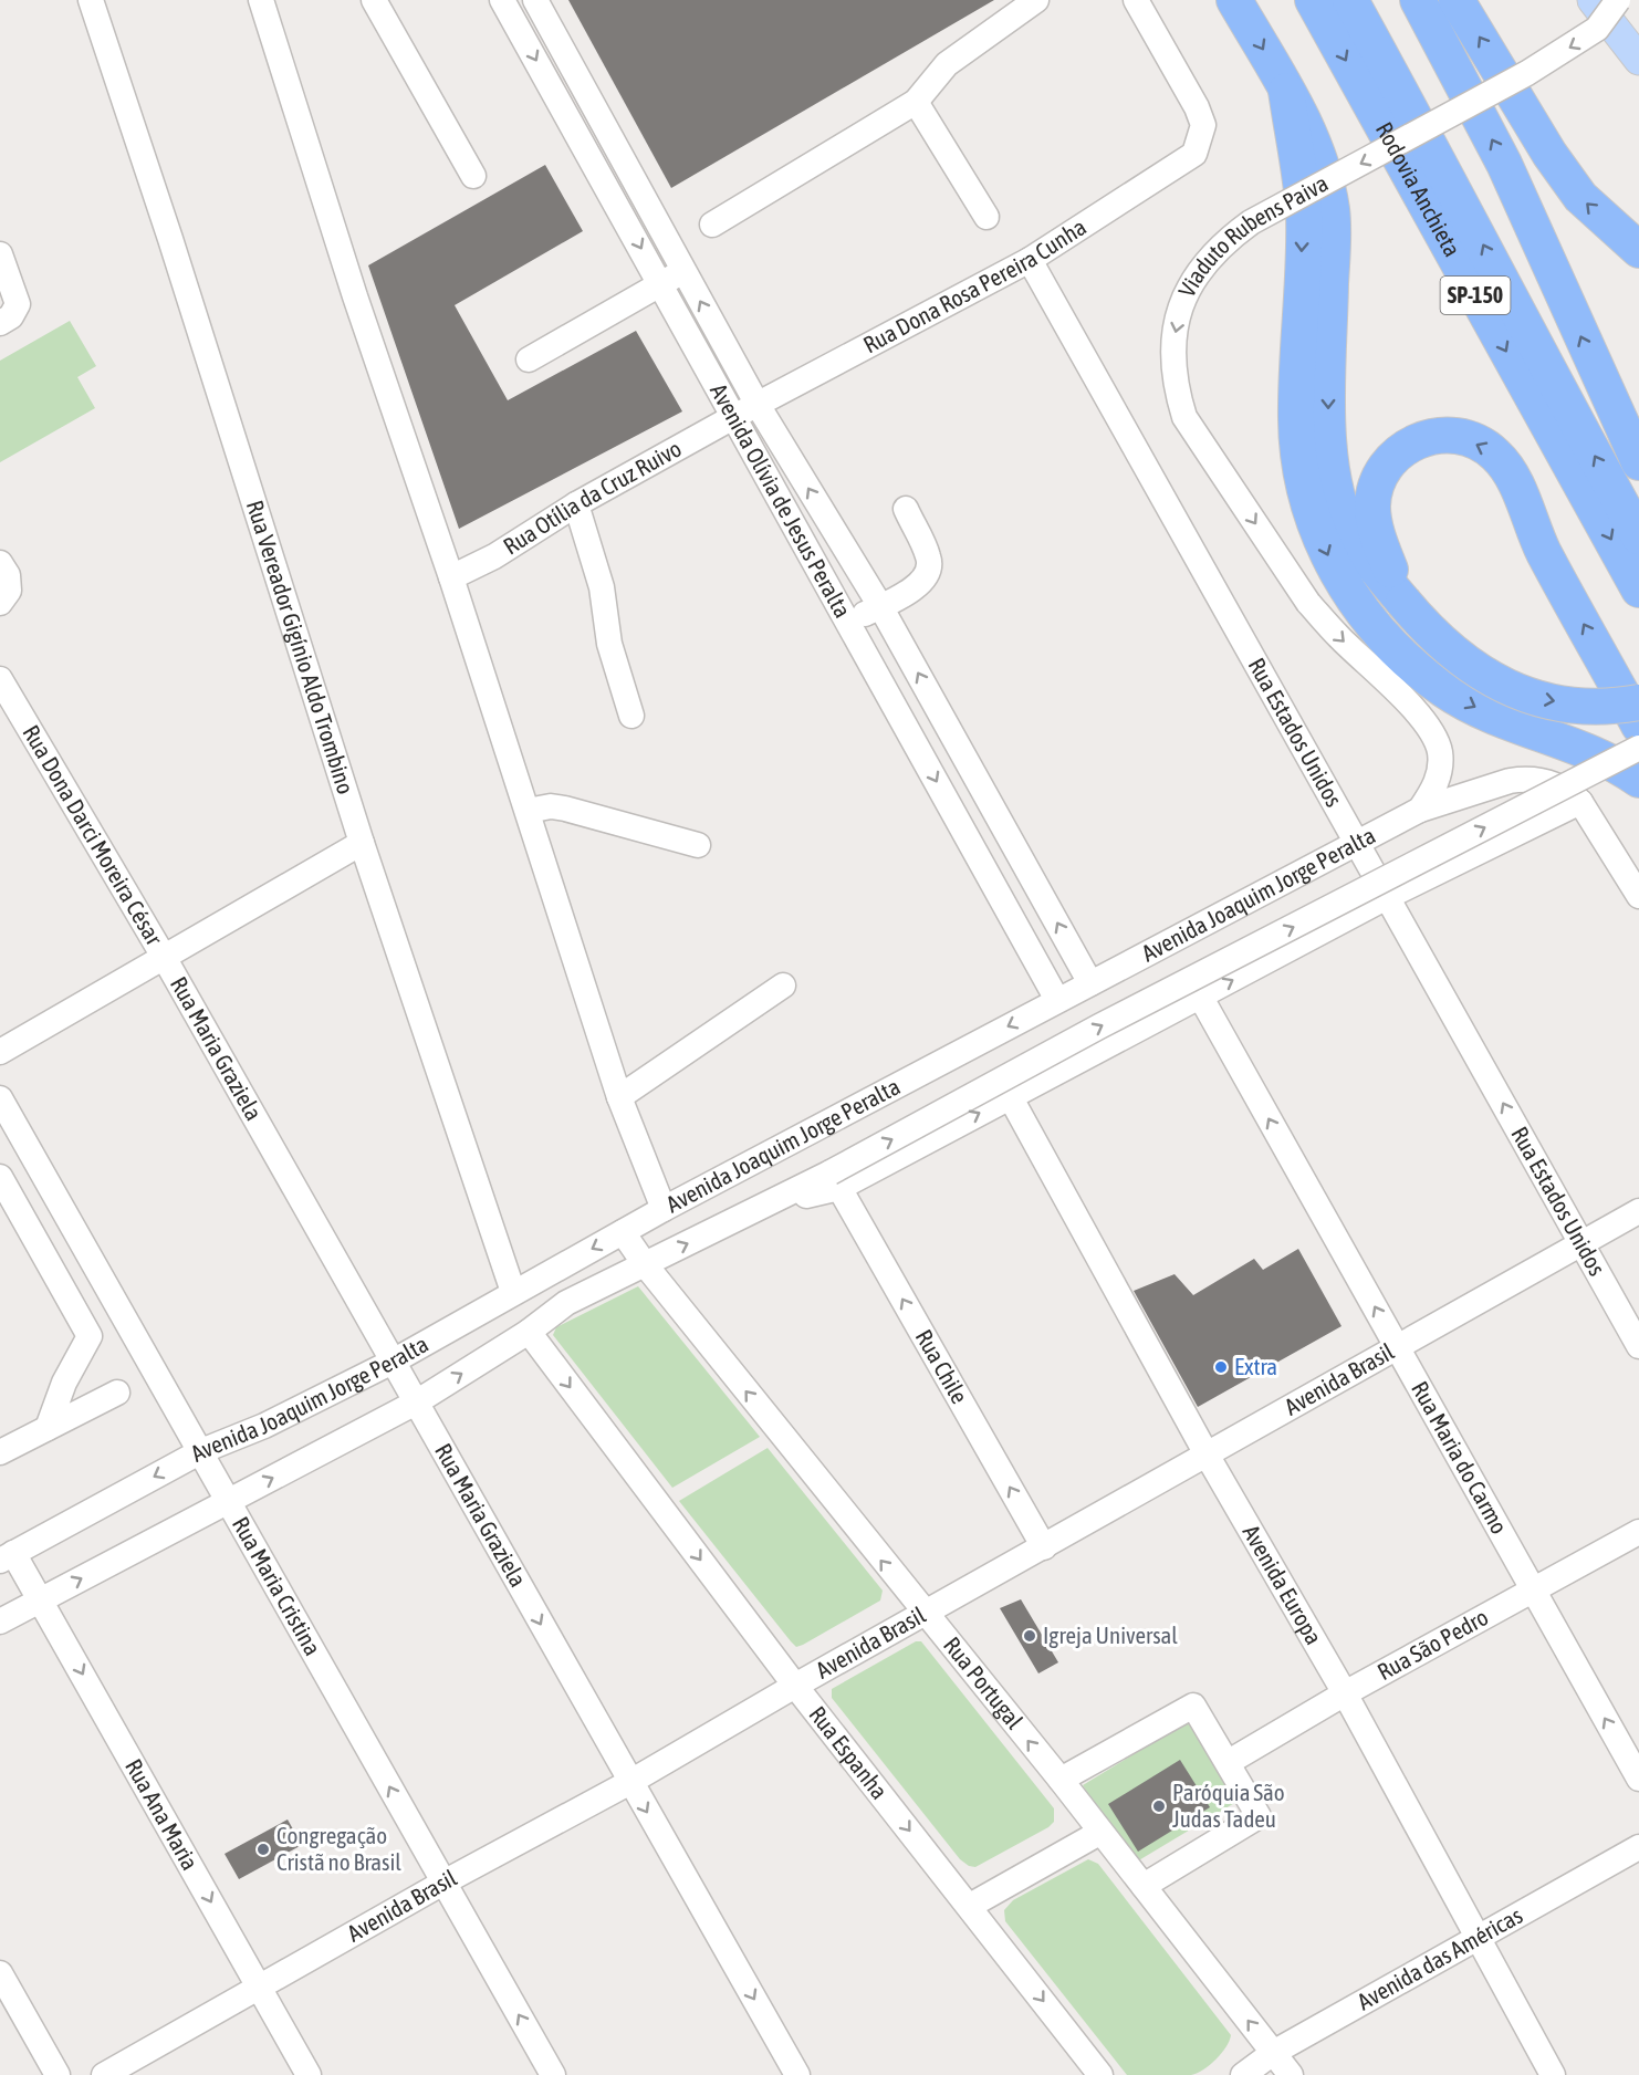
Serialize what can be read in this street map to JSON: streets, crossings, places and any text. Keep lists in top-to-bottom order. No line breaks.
{"streets":{"highway":["Rodovia Anchieta","SP-150"],"street":["Viaduto Rubens Paiva","Rua Dona Rosa Pereira Cunha","Rua Otília da Cruz Ruivo","Avenida Olívia de Jesus Peralta","Rua Vereador Gigínio Aldo Trombino","Rua Estados Unidos","Rua Dona Darci Moreira César","Avenida Joaquim Jorge Peralta","Rua Maria Graziela","Rua Chile","Avenida Brasil","Rua Maria do Carmo","Avenida Europa","Rua Maria Cristina","Rua São Pedro","Rua Portugal","Rua Espanha","Rua Ana Maria","Avenida das Américas"]},"crossings":[["Viaduto Rubens Paiva","Avenida Joaquim Jorge Peralta"],["Rua Dona Rosa Pereira Cunha","Rua Otília da Cruz Ruivo"],["Rua Dona Rosa Pereira Cunha","Avenida Olívia de Jesus Peralta"],["Rua Dona Rosa Pereira Cunha","Rua Estados Unidos"],["Rua Otília da Cruz Ruivo","Avenida Olívia de Jesus Peralta"],["Avenida Olívia de Jesus Peralta","Avenida Joaquim Jorge Peralta"],["Rua Vereador Gigínio Aldo Trombino","Avenida Joaquim Jorge Peralta"],["Rua Estados Unidos","Avenida Joaquim Jorge Peralta"],["Rua Estados Unidos","Avenida Brasil"],["Rua Dona Darci Moreira César","Rua Maria Graziela"],["Avenida Joaquim Jorge Peralta","Rua Maria Graziela"],["Avenida Joaquim Jorge Peralta","Rua Chile"],["Avenida Joaquim Jorge Peralta","Rua Maria do Carmo"],["Avenida Joaquim Jorge Peralta","Avenida Europa"],["Avenida Joaquim Jorge Peralta","Rua Maria Cristina"],["Avenida Joaquim Jorge Peralta","Rua Portugal"],["Avenida Joaquim Jorge Peralta","Rua Espanha"],["Avenida Joaquim Jorge Peralta","Rua Ana Maria"],["Rua Maria Graziela","Avenida Brasil"],["Rua Chile","Avenida Brasil"],["Avenida Brasil","Rua Maria do Carmo"],["Avenida Brasil","Avenida Europa"],["Avenida Brasil","Rua Maria Cristina"],["Avenida Brasil","Rua Portugal"],["Avenida Brasil","Rua Espanha"],["Avenida Brasil","Rua Ana Maria"],["Rua Maria do Carmo","Rua São Pedro"],["Avenida Europa","Rua São Pedro"],["Avenida Europa","Avenida das Américas"],["Rua Portugal","Avenida das Américas"]],"one_way":["Rua Maria Graziela","Rua Chile","Rua Maria do Carmo","Rua Maria Cristina","Rua Portugal","Rua Espanha","Rua Ana Maria"],"places":["Extra","Igreja Universal","Paróquia São Judas Tadeu","Congregação Cristã no Brasil"]}
